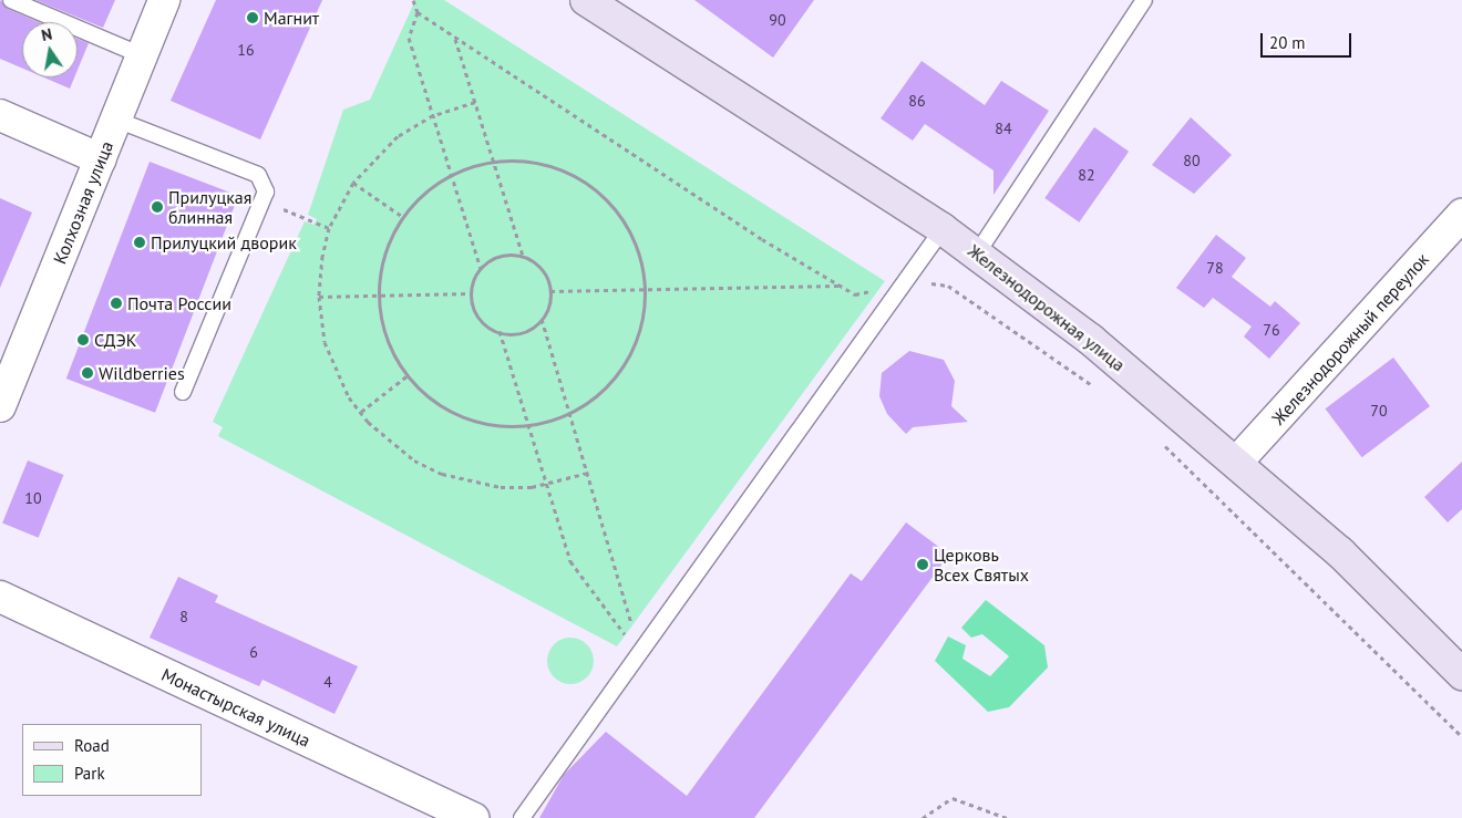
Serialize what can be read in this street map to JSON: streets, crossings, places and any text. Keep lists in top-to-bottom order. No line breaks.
{"streets":{"street":["Колхозная улица","Железнодорожная улица","Железнодорожный переулок","Монастырская улица"]},"crossings":[["Железнодорожная улица","Железнодорожный переулок"]],"places":["Магнит","Прилуцкая блинная","Прилуцкий дворик","Почта России","СДЭК","Wildberries","Церковь Всех Святых"],"house_numbers":["90","16","86","84","80","82","78","76","70","10","8","6","4"],"legend":["Road","Park"],"scale_bar":"20 m","north":"top"}
